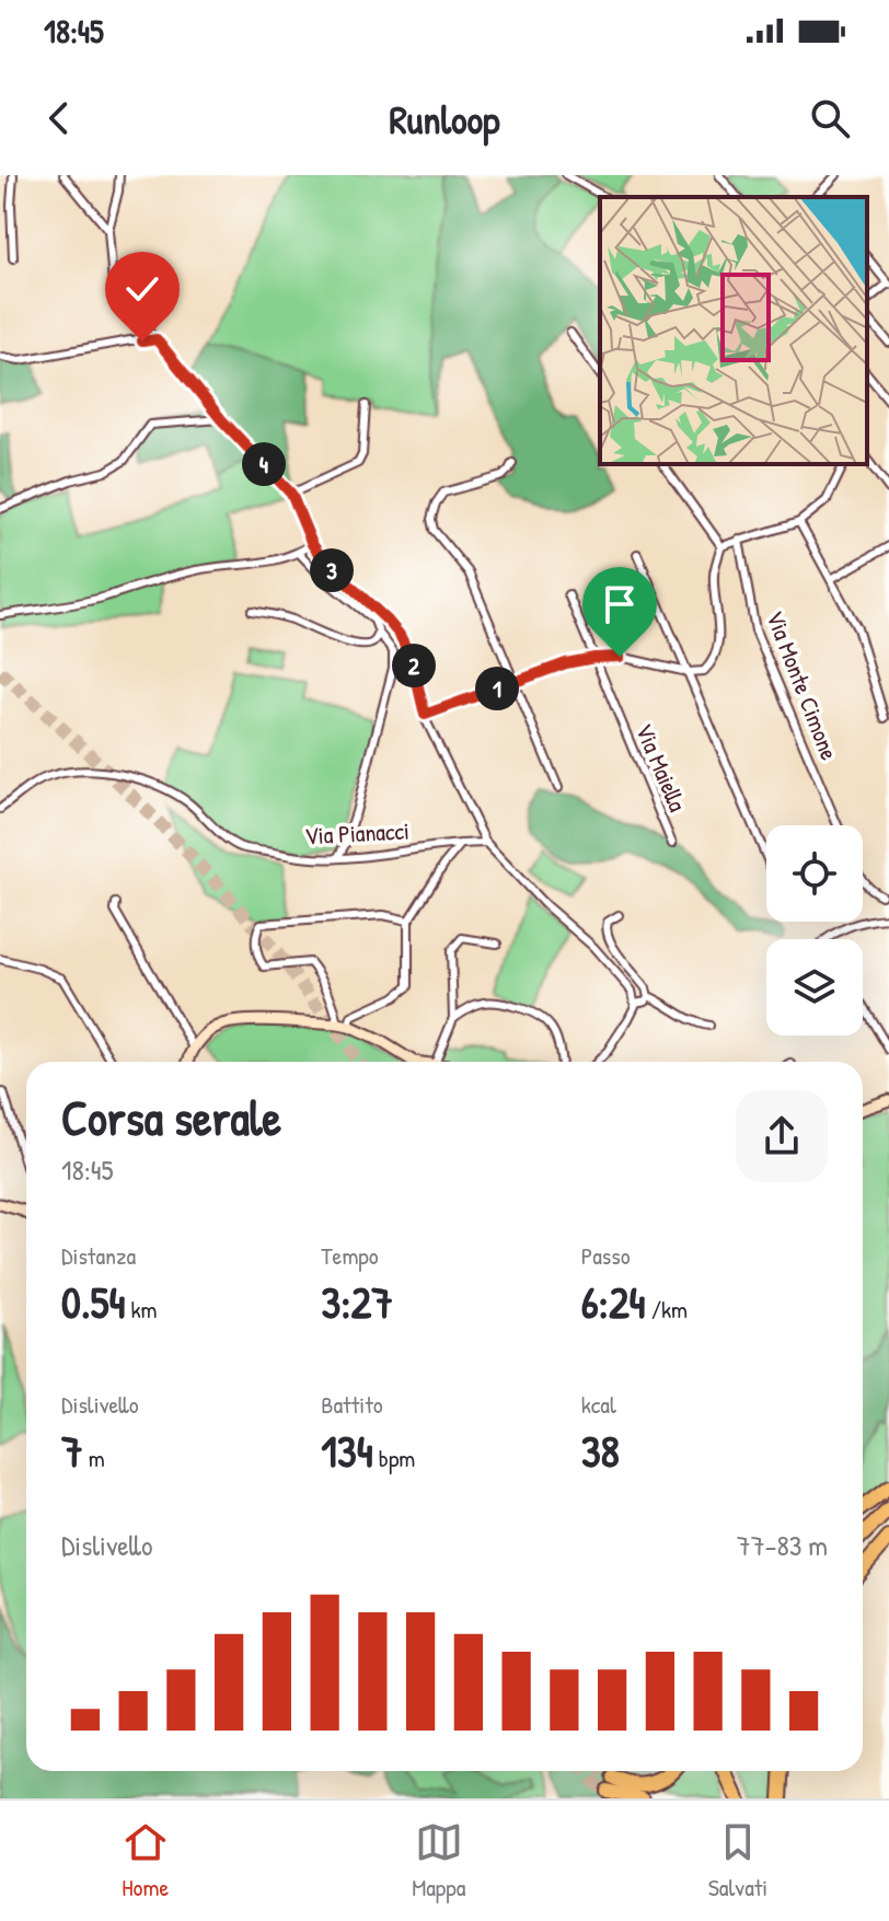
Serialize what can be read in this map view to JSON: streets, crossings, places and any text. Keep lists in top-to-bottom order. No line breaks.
{"streets":{"street":["Via Monte Cimone","Via Maiella","Via Pianacci"]},"page":{"status":"18:45","header":"Runloop","pins":["4","3","2","1"],"heading":["Corsa serale","18:45"],"stats":[["Distanza","0.54 km"],["Tempo","3:27"],["Passo","6:24 /km"],["Dislivello","7 m"],["Battito","134 bpm"],["kcal","38"]],"chart":["Dislivello","77–83 m"],"tabs":["Home","Mappa","Salvati"]}}
